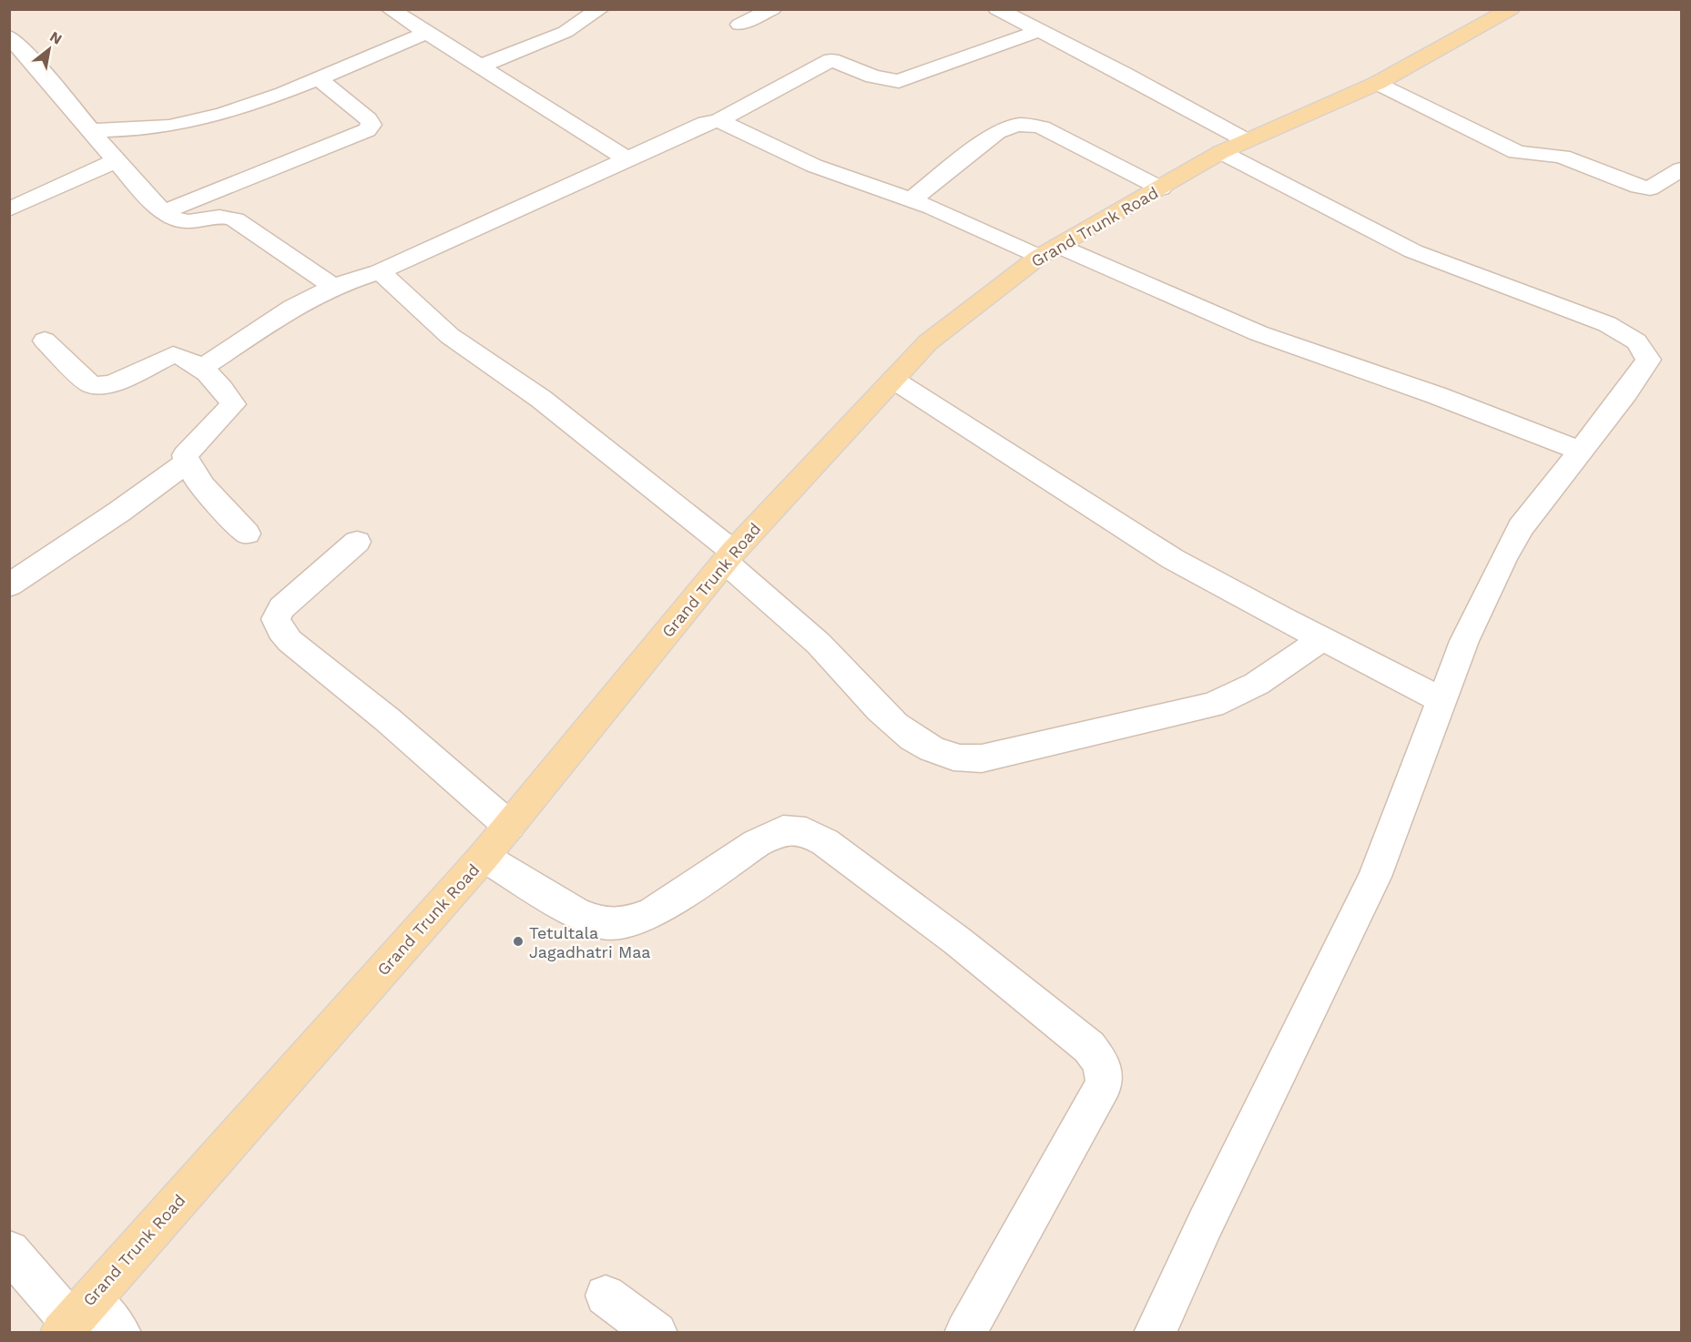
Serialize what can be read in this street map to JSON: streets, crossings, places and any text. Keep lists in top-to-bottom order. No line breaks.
{"streets":{"main road":["Grand Trunk Road"]},"places":["Tetultala Jagadhatri Maa"],"north":"top right"}
